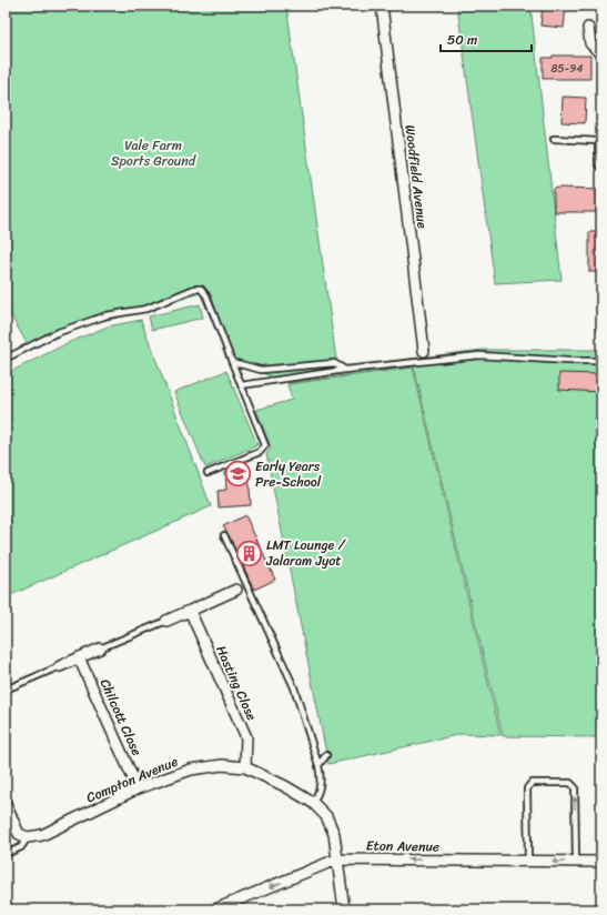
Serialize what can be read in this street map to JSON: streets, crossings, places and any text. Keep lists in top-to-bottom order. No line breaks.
{"streets":{"street":["Woodfield Avenue","Hasting Close","Chilcott Close","Compton Avenue","Eton Avenue"]},"crossings":[["Hasting Close","Compton Avenue"],["Chilcott Close","Compton Avenue"],["Compton Avenue","Eton Avenue"]],"one_way":["Eton Avenue"],"parks":["Vale Farm Sports Ground"],"places":{"school or university":["Early Years Pre-School"],"building":["LMT Lounge / Jalaram Jyot"]},"house_numbers":["85-94"],"scale_bar":"50 m"}
